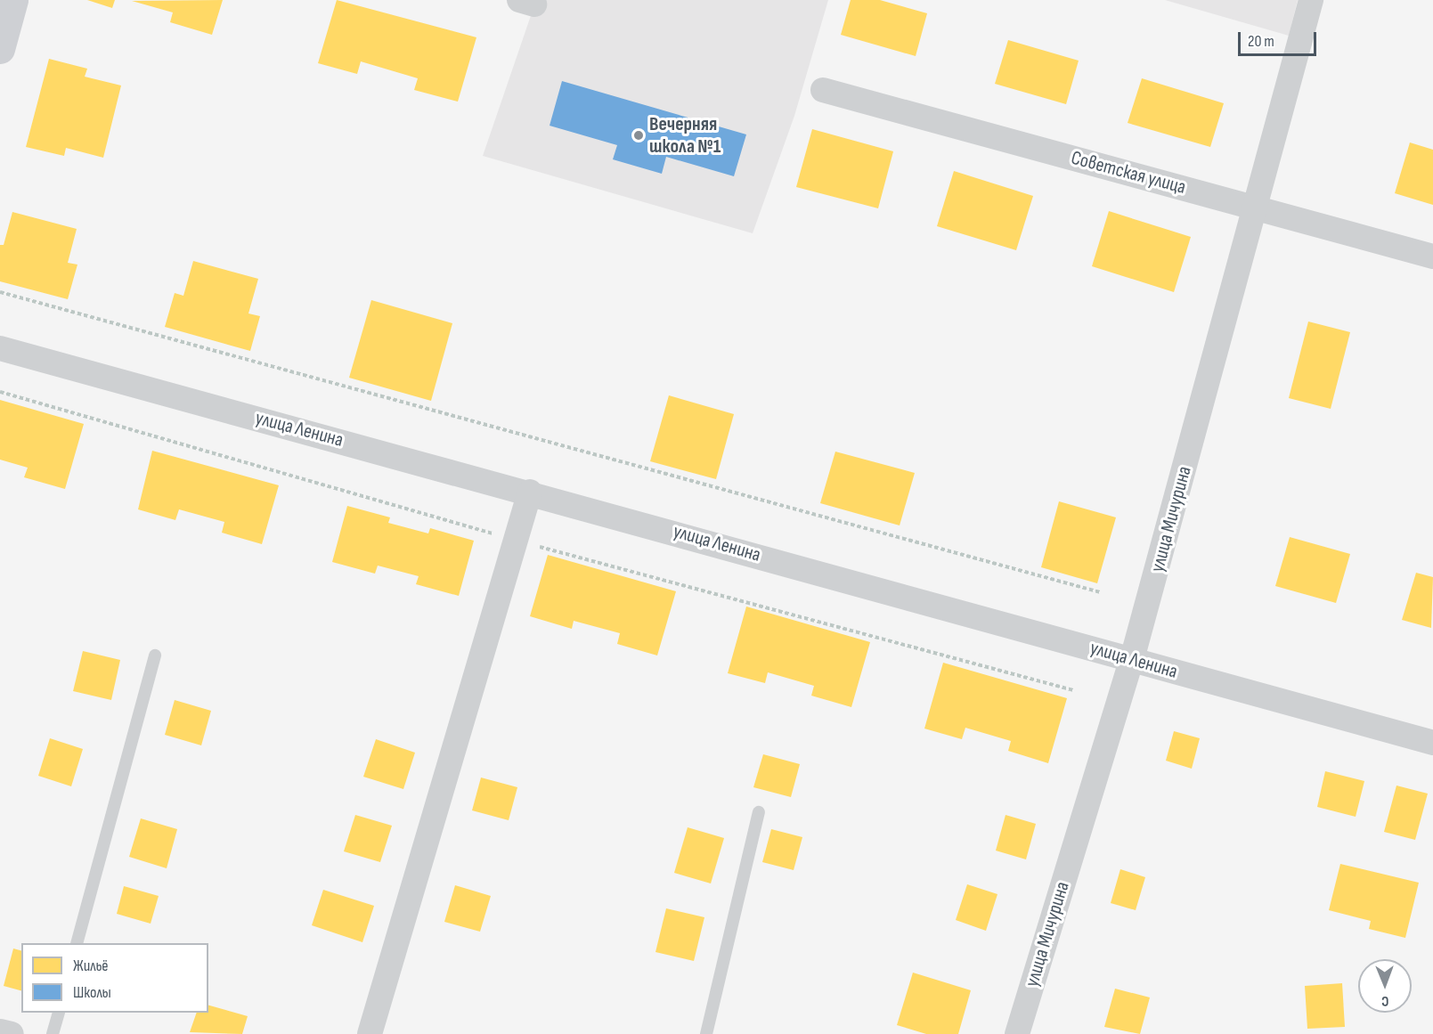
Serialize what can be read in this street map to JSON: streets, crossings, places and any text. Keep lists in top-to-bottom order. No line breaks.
{"streets":{"street":["Советская улица","улица Ленина","улица Мичурина"]},"crossings":[["Советская улица","улица Мичурина"],["улица Ленина","улица Мичурина"]],"places":["Вечерняя школа №1"],"legend":["Жильё","Школы"],"scale_bar":"20 m","north":"bottom"}
